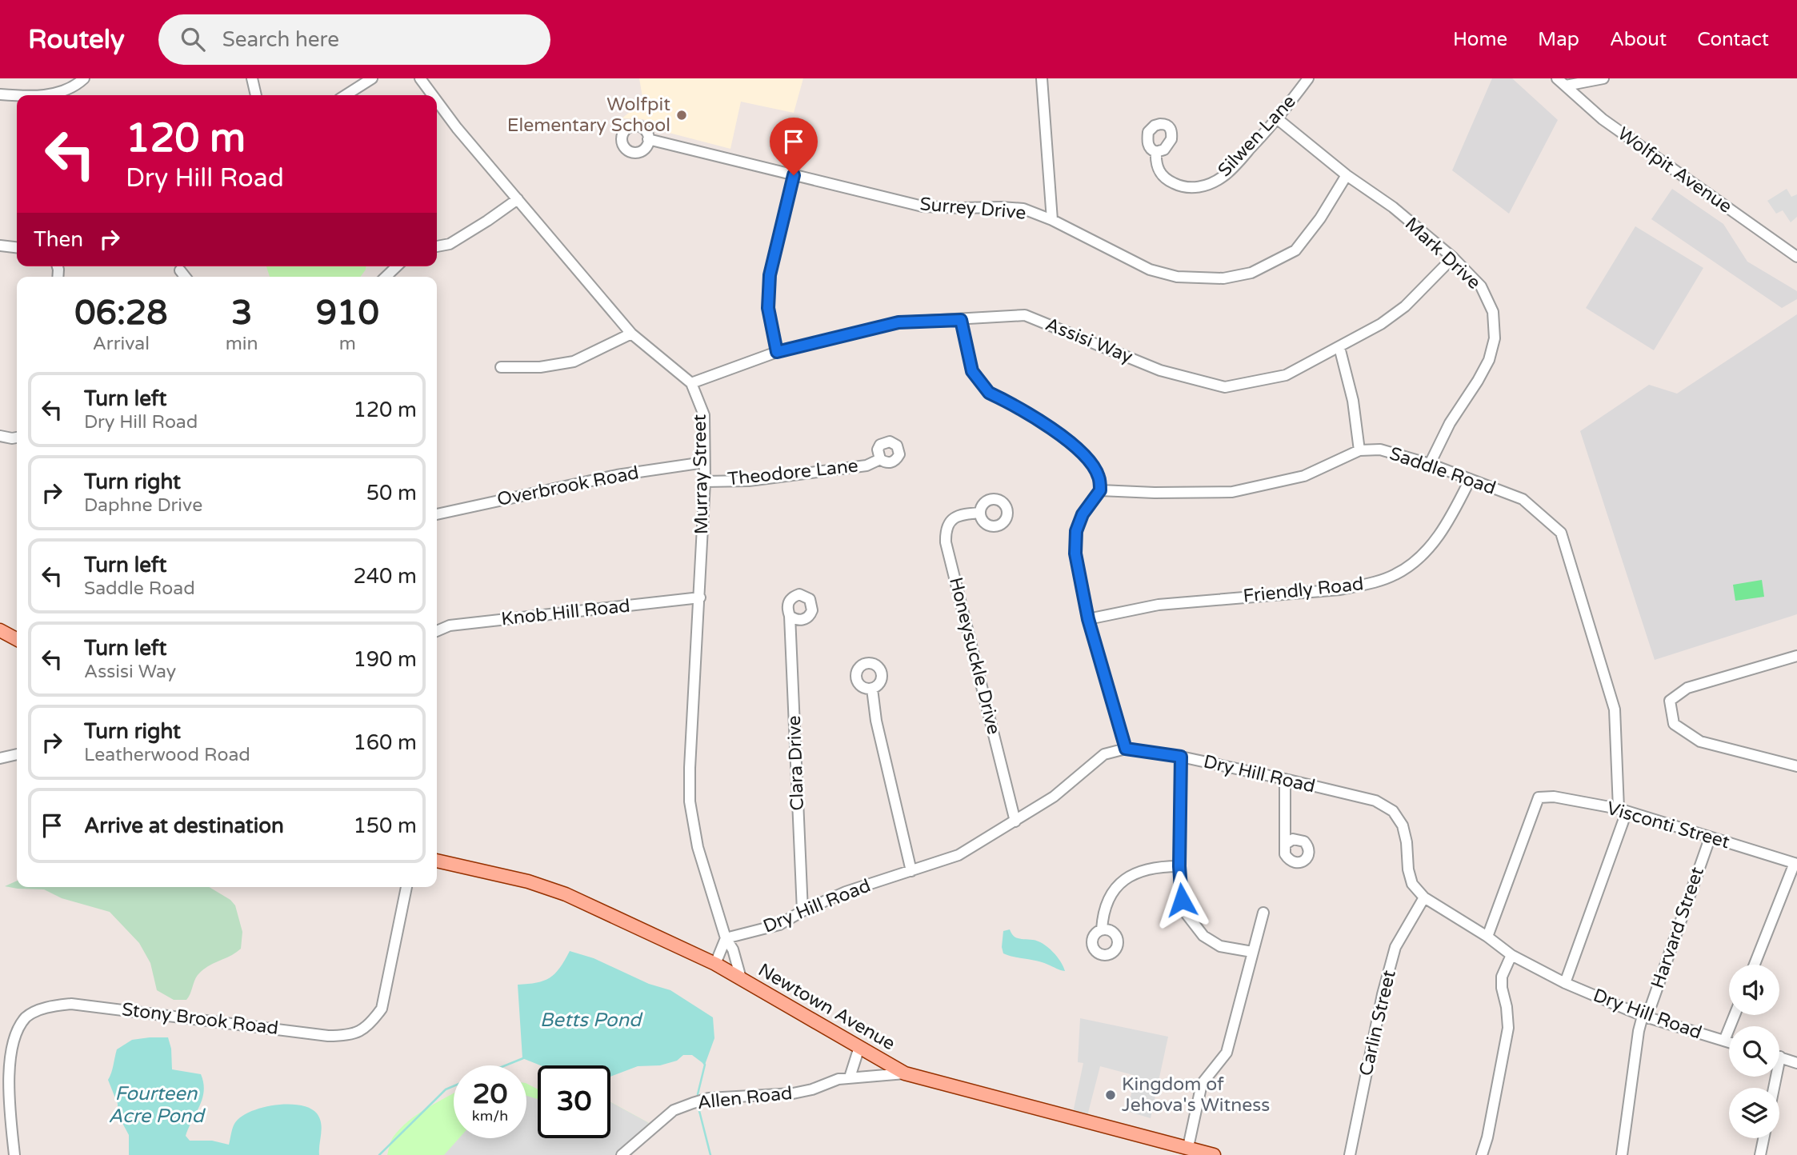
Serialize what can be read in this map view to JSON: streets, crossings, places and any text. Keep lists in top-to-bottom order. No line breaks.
{"streets":{"main road":["Newtown Avenue"],"street":["Silwen Lane","Wolfpit Avenue","Surrey Drive","Mark Drive","Assisi Way","Saddle Road","Theodore Lane","Murray Street","Overbrook Road","Friendly Road","Knob Hill Road","Honeysuckle Drive","Clara Drive","Dry Hill Road","Visconti Street","Harvard Street","Stony Brook Road","Carlin Street","Allen Road"]},"crossings":[["Silwen Lane","Mark Drive"],["Surrey Drive","Mark Drive"],["Mark Drive","Assisi Way"],["Mark Drive","Saddle Road"],["Assisi Way","Murray Street"],["Saddle Road","Friendly Road"],["Saddle Road","Visconti Street"],["Theodore Lane","Murray Street"],["Murray Street","Overbrook Road"],["Murray Street","Knob Hill Road"],["Murray Street","Dry Hill Road"],["Murray Street","Newtown Avenue"],["Honeysuckle Drive","Dry Hill Road"],["Clara Drive","Dry Hill Road"],["Dry Hill Road","Visconti Street"],["Dry Hill Road","Harvard Street"],["Dry Hill Road","Carlin Street"],["Visconti Street","Harvard Street"],["Newtown Avenue","Allen Road"]],"water":["Betts Pond","Fourteen Acre Pond"],"places":["Wolfpit Elementary School","Kingdom of Jehova's Witness"],"page":{"header":"Routely","search":"Search here","nav":["Home","Map","About","Contact"],"turn":["120 m","Dry Hill Road"],"then":"Then","eta":["06:28","Arrival","3","min","910","m"],"list":[{"name":"Turn left","note":"Dry Hill Road","value":"120 m"},{"name":"Turn right","note":"Daphne Drive","value":"50 m"},{"name":"Turn left","note":"Saddle Road","value":"240 m"},{"name":"Turn left","note":"Assisi Way","value":"190 m"},{"name":"Turn right","note":"Leatherwood Road","value":"160 m"},{"name":"Arrive at destination","value":"150 m"}],"speed":"20 km/h","limit":"30"}}
